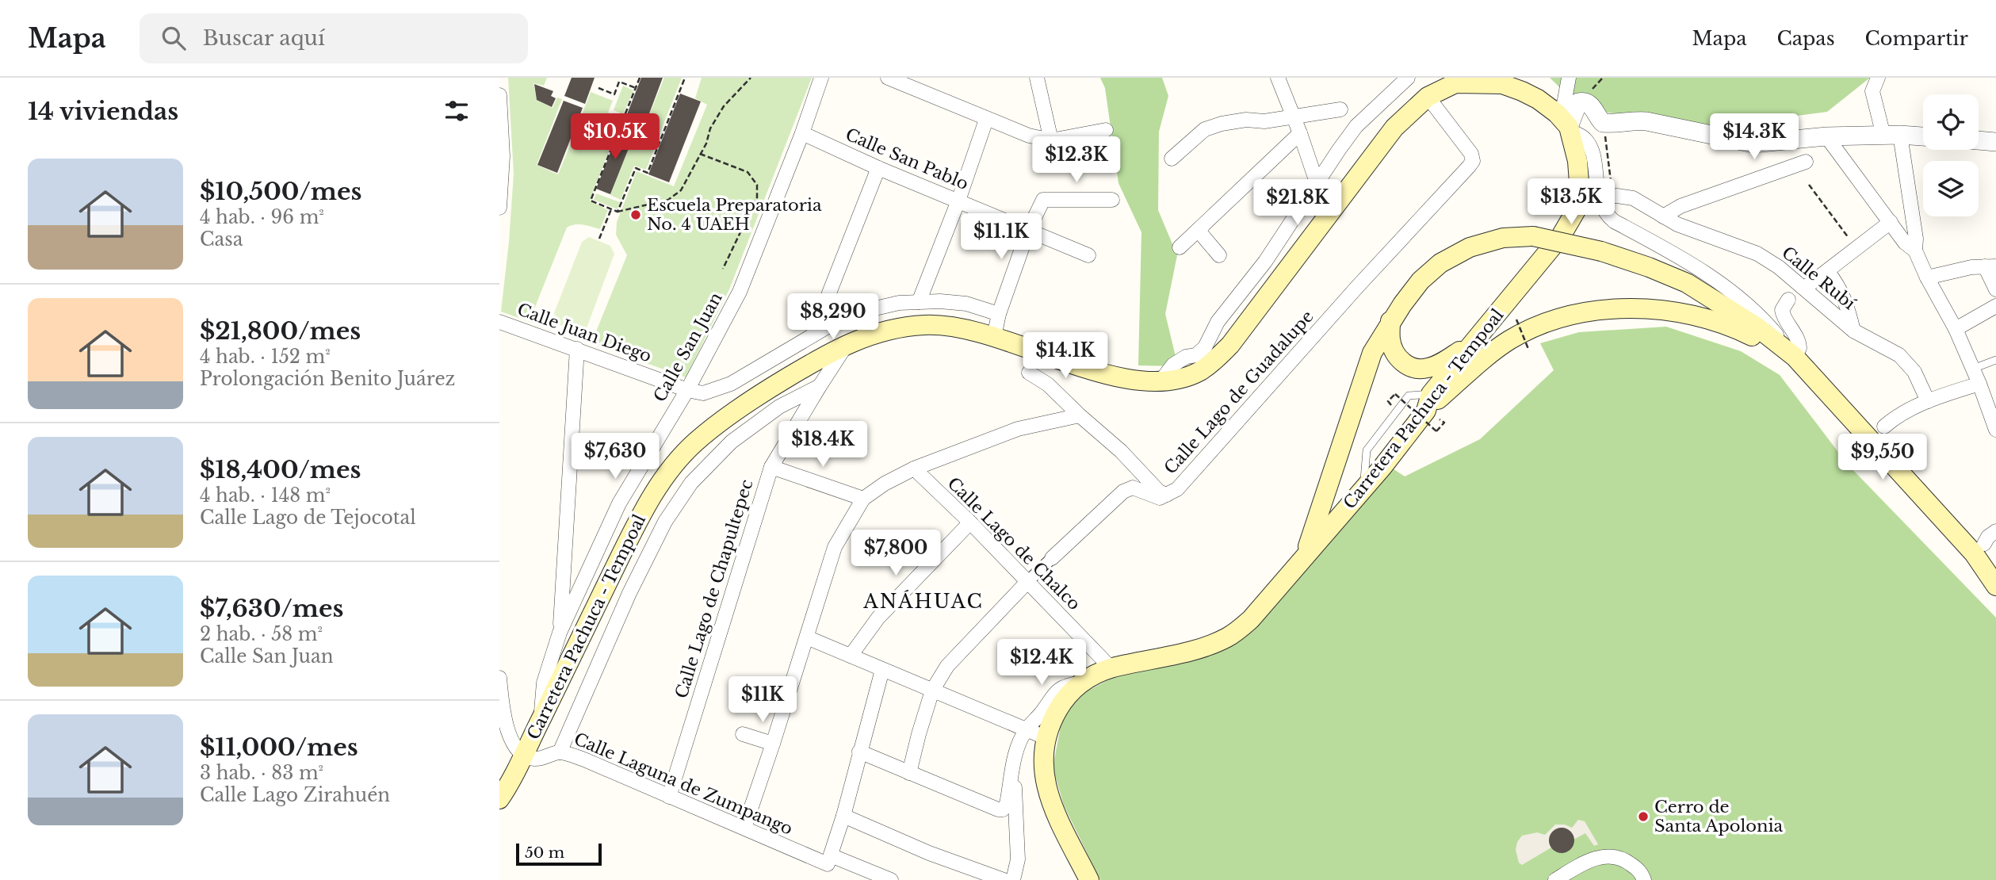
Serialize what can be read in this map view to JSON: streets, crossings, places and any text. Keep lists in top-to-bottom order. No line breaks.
{"streets":{"main road":["Carretera Pachuca - Tempoal"],"street":["Calle San Pablo","Calle Rubí","Calle Juan Diego","Calle San Juan","Calle Lago de Guadalupe","Calle Lago de Chalco","Calle Lago de Chapultepec","Calle Laguna de Zumpango"]},"crossings":[["Calle San Pablo","Calle San Juan"],["Calle Juan Diego","Calle San Juan"],["Calle San Juan","Carretera Pachuca - Tempoal"],["Calle Lago de Guadalupe","Carretera Pachuca - Tempoal"],["Carretera Pachuca - Tempoal","Calle Lago de Chalco"],["Carretera Pachuca - Tempoal","Calle Lago de Chapultepec"],["Carretera Pachuca - Tempoal","Calle Laguna de Zumpango"],["Calle Lago de Chapultepec","Calle Laguna de Zumpango"]],"districts":["ANÁHUAC"],"places":["Escuela Preparatoria No. 4 UAEH","Cerro de Santa Apolonia"],"scale_bar":"50 m","page":{"header":"Mapa","search":"Buscar aquí","nav":["Mapa","Capas","Compartir"],"heading":"14 viviendas","price":["$10.5K","$14.3K","$12.3K","$13.5K","$21.8K","$11.1K","$8,290","$14.1K","$18.4K","$7,630","$9,550","$7,800","$12.4K","$11K"],"list":[{"name":"$10,500/mes","note":"4 hab. · 96 m² · Casa"},{"name":"$21,800/mes","note":"4 hab. · 152 m² · Prolongación Benito Juárez"},{"name":"$18,400/mes","note":"4 hab. · 148 m² · Calle Lago de Tejocotal"},{"name":"$7,630/mes","note":"2 hab. · 58 m² · Calle San Juan"},{"name":"$11,000/mes","note":"3 hab. · 83 m² · Calle Lago Zirahuén"}],"scale":"50 m"}}
